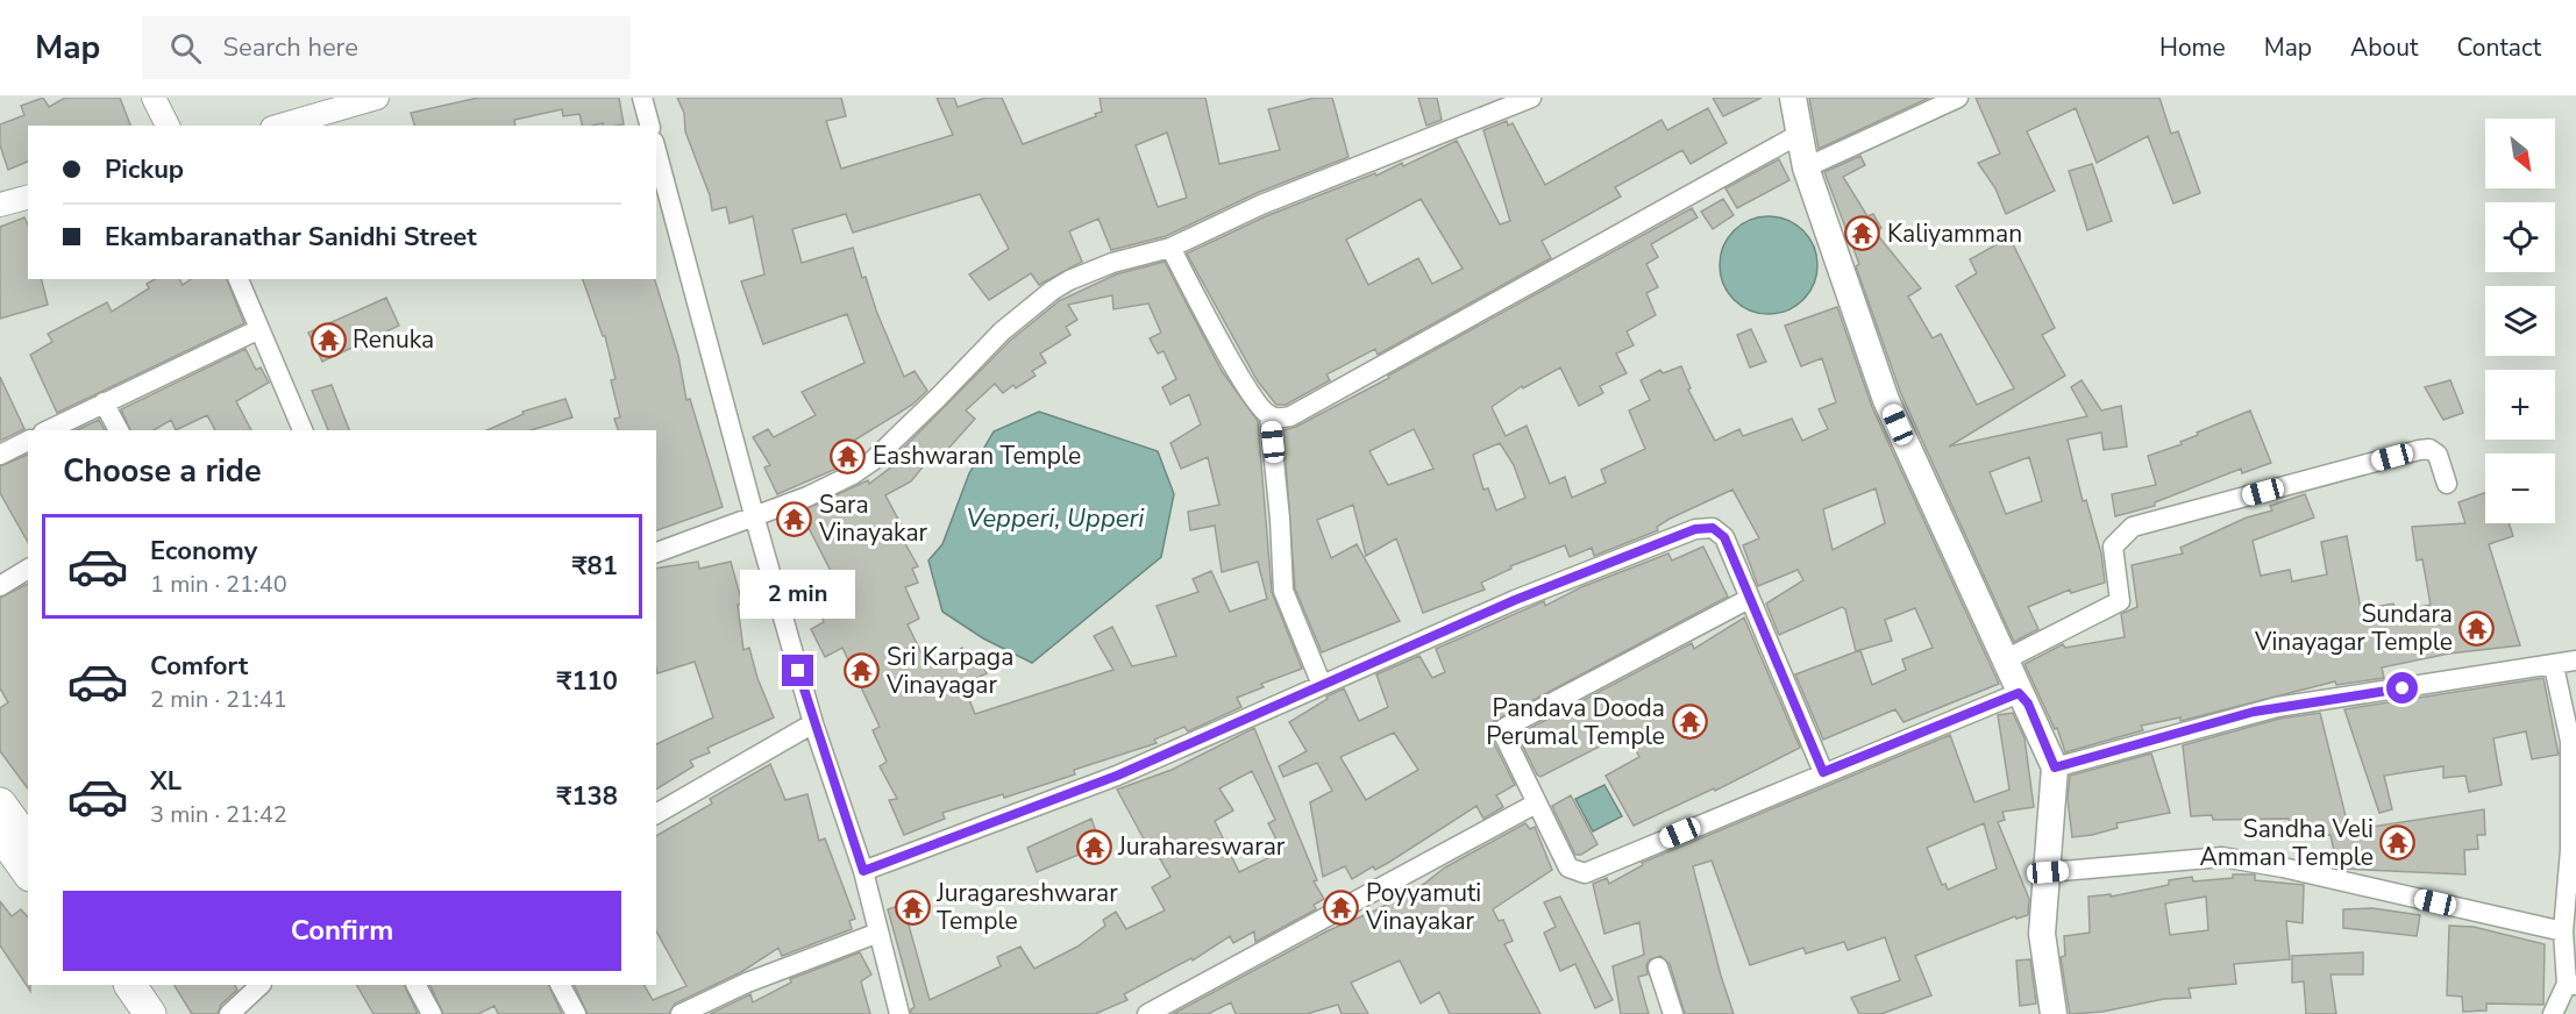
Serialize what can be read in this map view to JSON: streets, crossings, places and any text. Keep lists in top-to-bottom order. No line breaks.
{"water":["Vepperi, Upperi"],"places":{"temple":["Kaliyamman","Renuka","Eashwaran Temple","Sara Vinayakar","Sundara Vinayagar Temple","Sri Karpaga Vinayagar","Pandava Dooda Perumal Temple","Sandha Veli Amman Temple","Jurahareswarar","Juragareshwarar Temple","Poyyamuti Vinayakar"]},"north":"bottom right","page":{"header":"Map","search":"Search here","nav":["Home","Map","About","Contact"],"map_buttons":["+","−"],"banner":["Pickup","Ekambaranathar Sanidhi Street"],"heading":"Choose a ride","list":[{"name":"Economy","note":"1 min · 21:40","value":"₹81"},{"name":"Comfort","note":"2 min · 21:41","value":"₹110"},{"name":"XL","note":"3 min · 21:42","value":"₹138"}],"bubble":"2 min","buttons":"Confirm"}}
